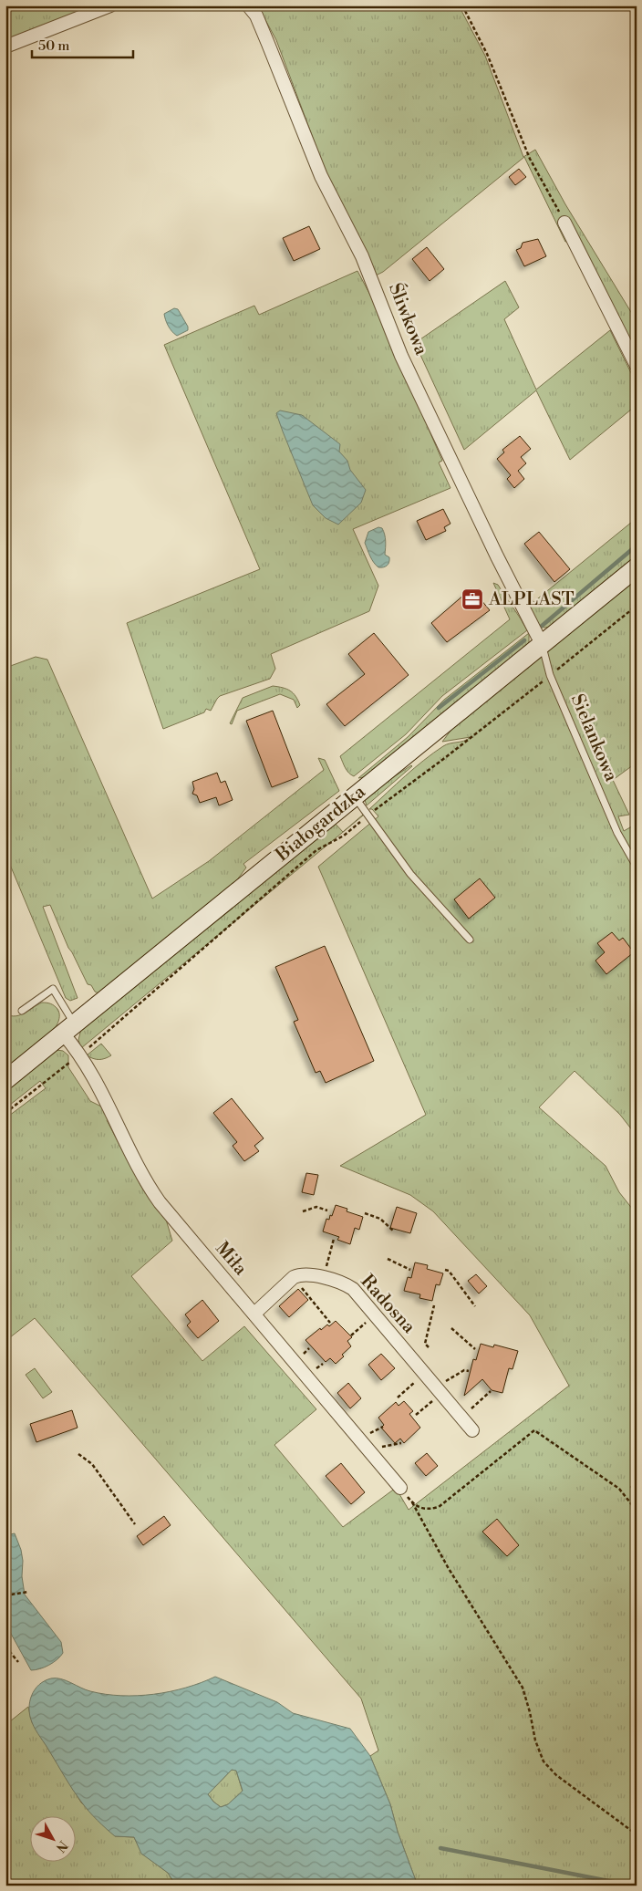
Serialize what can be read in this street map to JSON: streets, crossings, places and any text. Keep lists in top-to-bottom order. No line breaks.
{"streets":{"main road":["Białogardzka"],"street":["Śliwkowa","Miła","Radosna"],"lane":["Sielankowa"]},"crossings":[["Śliwkowa","Sielankowa"],["Śliwkowa","Białogardzka"],["Sielankowa","Białogardzka"],["Białogardzka","Miła"]],"places":{"office":["ALPLAST"]},"scale_bar":"50 m","north":"bottom right"}
